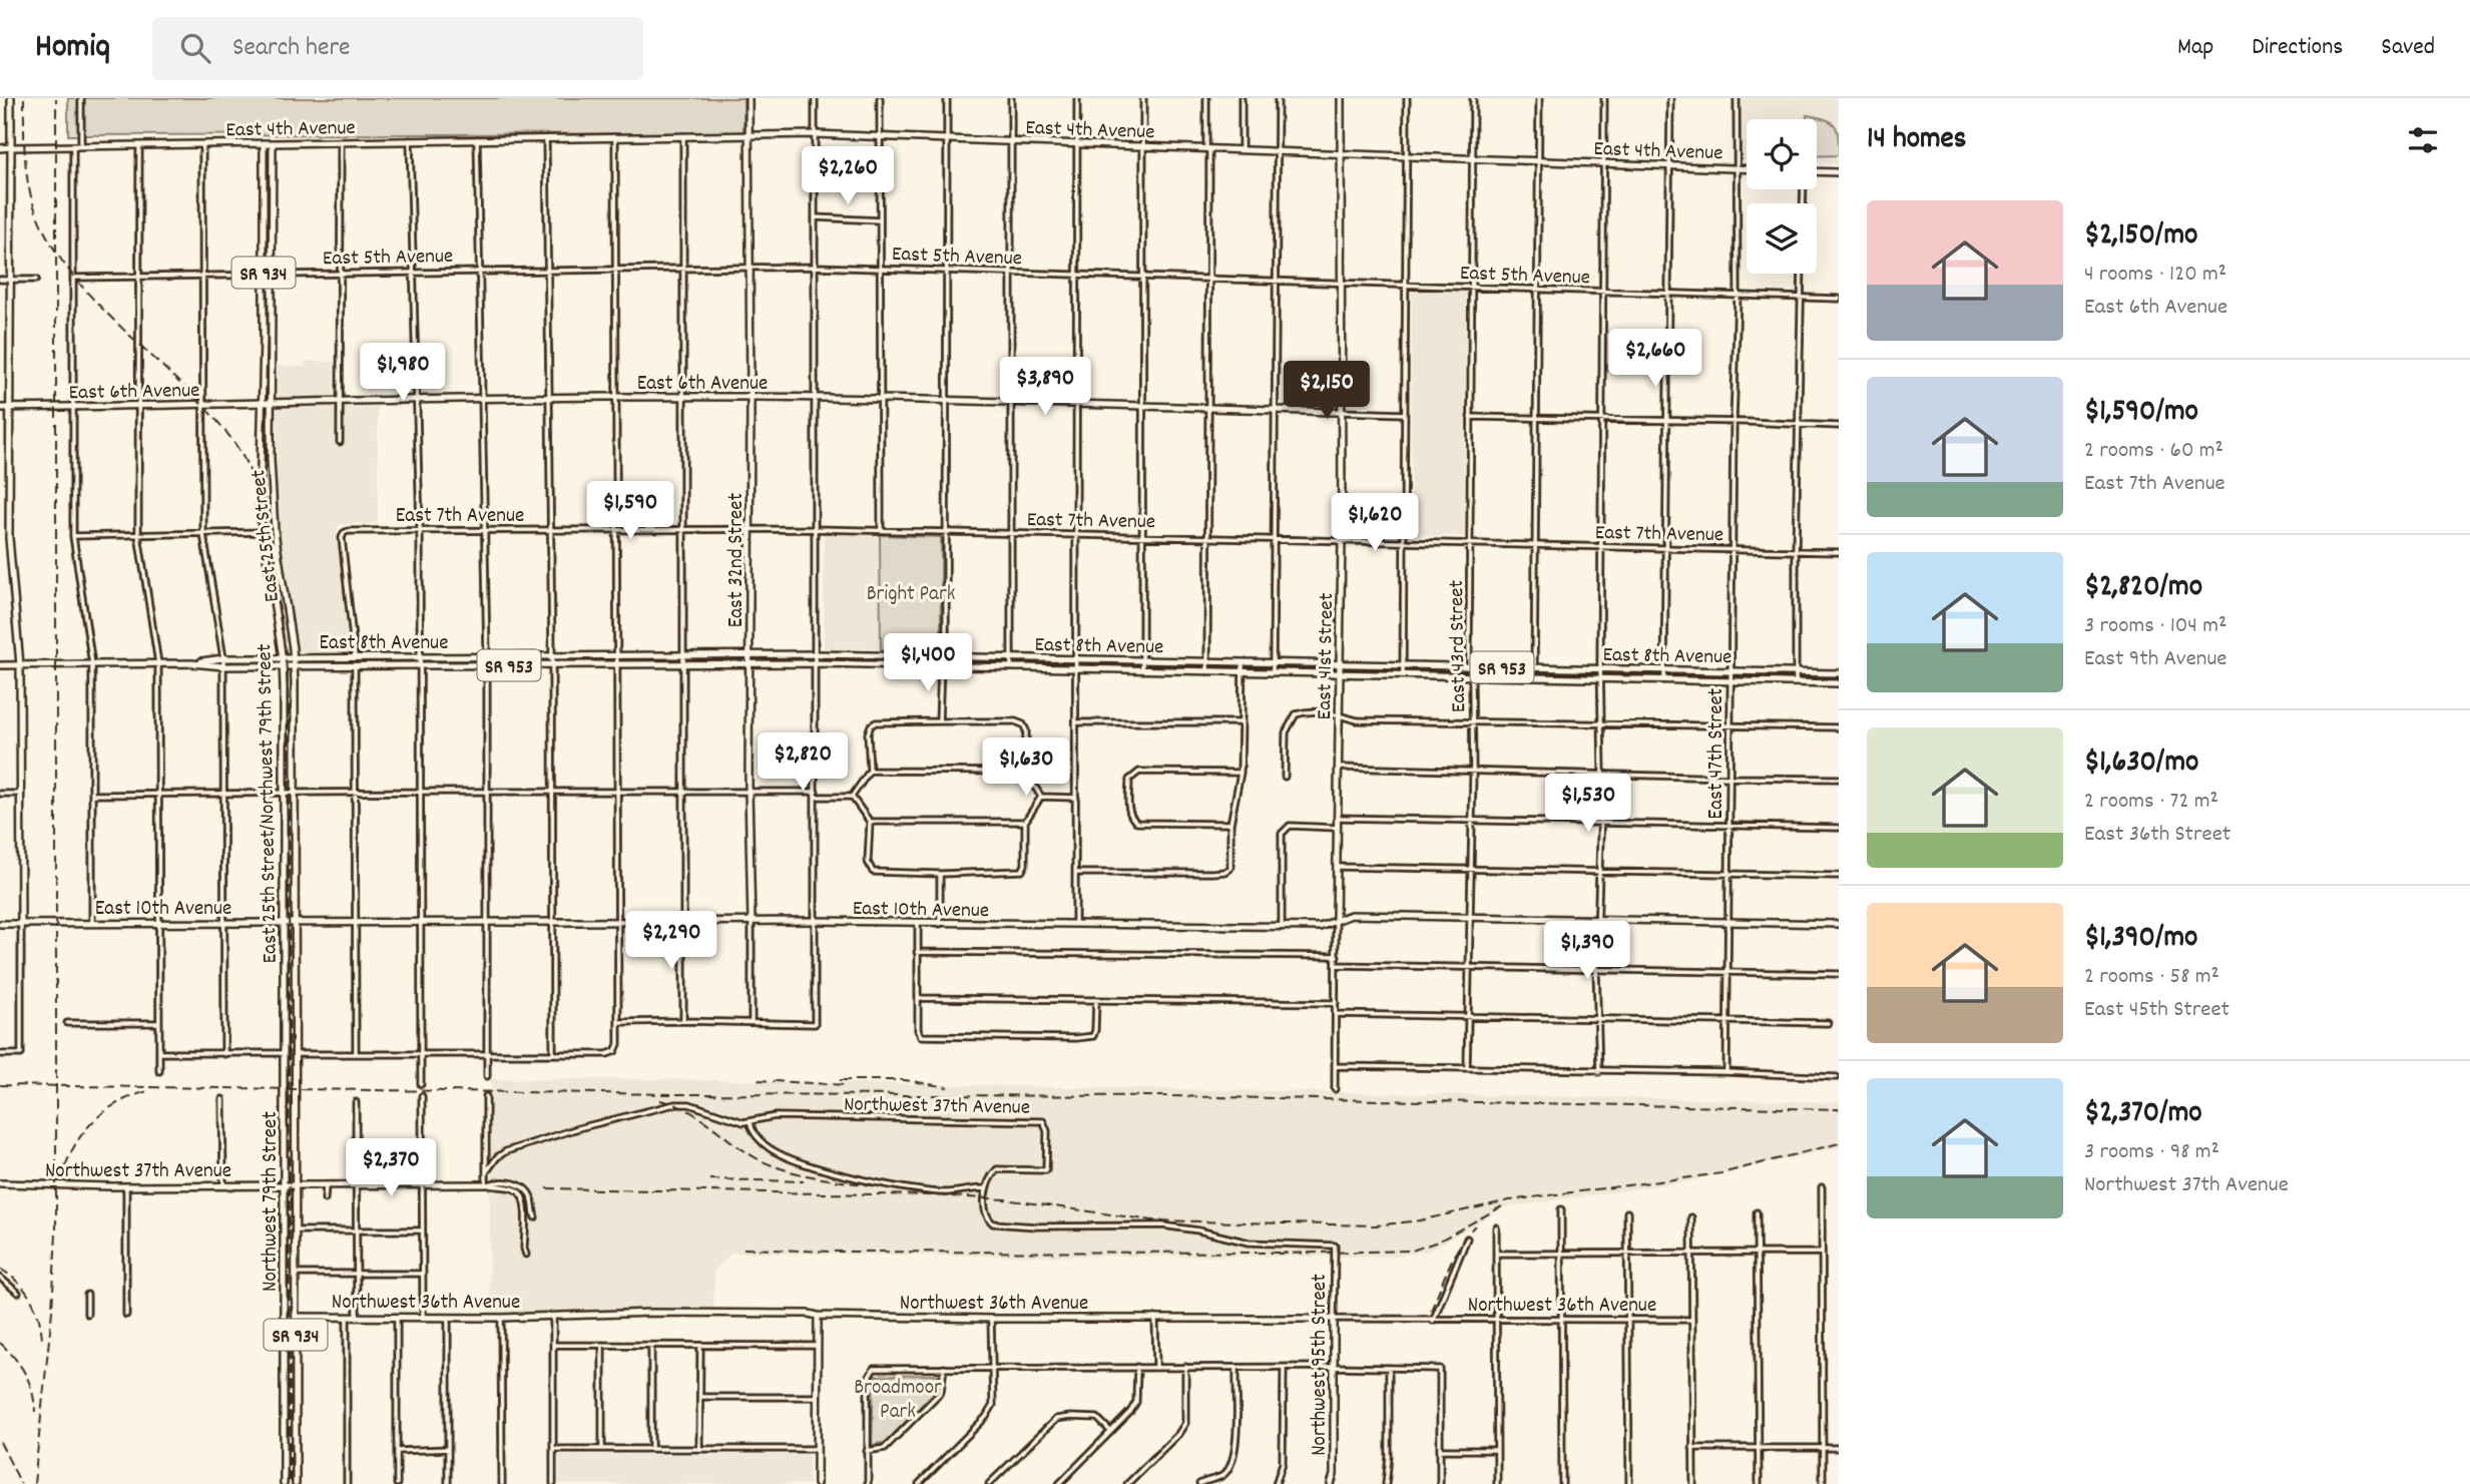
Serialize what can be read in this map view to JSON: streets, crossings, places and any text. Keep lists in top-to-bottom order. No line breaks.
{"streets":{"main road":["East 4th Avenue","SR 934","East 6th Avenue","East 25th Street","East 32nd Street","East 8th Avenue","East 41st Street","SR 953","East 25th Street/Northwest 79th Street","East 10th Avenue","Northwest 37th Avenue","Northwest 79th Street","Northwest 36th Avenue","Northwest 95th Street"],"street":["East 5th Avenue","East 7th Avenue","East 43rd Street","East 47th Street"]},"crossings":[["East 4th Avenue","SR 934"],["East 4th Avenue","East 32nd Street"],["East 4th Avenue","East 43rd Street"],["East 4th Avenue","East 41st Street"],["East 4th Avenue","East 47th Street"],["East 4th Avenue","East 25th Street/Northwest 79th Street"],["East 5th Avenue","SR 934"],["East 5th Avenue","East 32nd Street"],["East 5th Avenue","East 43rd Street"],["East 5th Avenue","East 41st Street"],["East 5th Avenue","East 47th Street"],["East 5th Avenue","East 25th Street/Northwest 79th Street"],["SR 934","East 6th Avenue"],["SR 934","East 25th Street"],["East 6th Avenue","East 25th Street"],["East 6th Avenue","East 32nd Street"],["East 6th Avenue","East 41st Street"],["East 6th Avenue","East 25th Street/Northwest 79th Street"],["East 7th Avenue","East 32nd Street"],["East 7th Avenue","East 8th Avenue"],["East 7th Avenue","East 43rd Street"],["East 7th Avenue","East 41st Street"],["East 7th Avenue","East 47th Street"],["East 25th Street","East 8th Avenue"],["East 25th Street","East 10th Avenue"],["East 25th Street","Northwest 79th Street"],["East 32nd Street","East 8th Avenue"],["East 32nd Street","East 10th Avenue"],["East 8th Avenue","East 43rd Street"],["East 8th Avenue","East 41st Street"],["East 8th Avenue","East 47th Street"],["East 8th Avenue","East 25th Street/Northwest 79th Street"],["East 43rd Street","East 10th Avenue"],["East 41st Street","East 10th Avenue"],["East 47th Street","East 10th Avenue"],["East 25th Street/Northwest 79th Street","East 10th Avenue"],["East 25th Street/Northwest 79th Street","Northwest 79th Street"],["Northwest 37th Avenue","Northwest 79th Street"],["Northwest 37th Avenue","Northwest 95th Street"],["Northwest 79th Street","Northwest 36th Avenue"],["Northwest 36th Avenue","Northwest 95th Street"]],"parks":["Bright Park","Broadmoor Park"],"page":{"header":"Homiq","search":"Search here","nav":["Map","Directions","Saved"],"heading":"14 homes","price":["$2,260","$2,660","$1,980","$3,890","$2,150","$1,590","$1,620","$1,400","$2,820","$1,630","$1,530","$2,290","$1,390","$2,370"],"list":[{"name":"$2,150/mo","note":"4 rooms · 120 m² · East 6th Avenue"},{"name":"$1,590/mo","note":"2 rooms · 60 m² · East 7th Avenue"},{"name":"$2,820/mo","note":"3 rooms · 104 m² · East 9th Avenue"},{"name":"$1,630/mo","note":"2 rooms · 72 m² · East 36th Street"},{"name":"$1,390/mo","note":"2 rooms · 58 m² · East 45th Street"},{"name":"$2,370/mo","note":"3 rooms · 98 m² · Northwest 37th Avenue"}]}}
